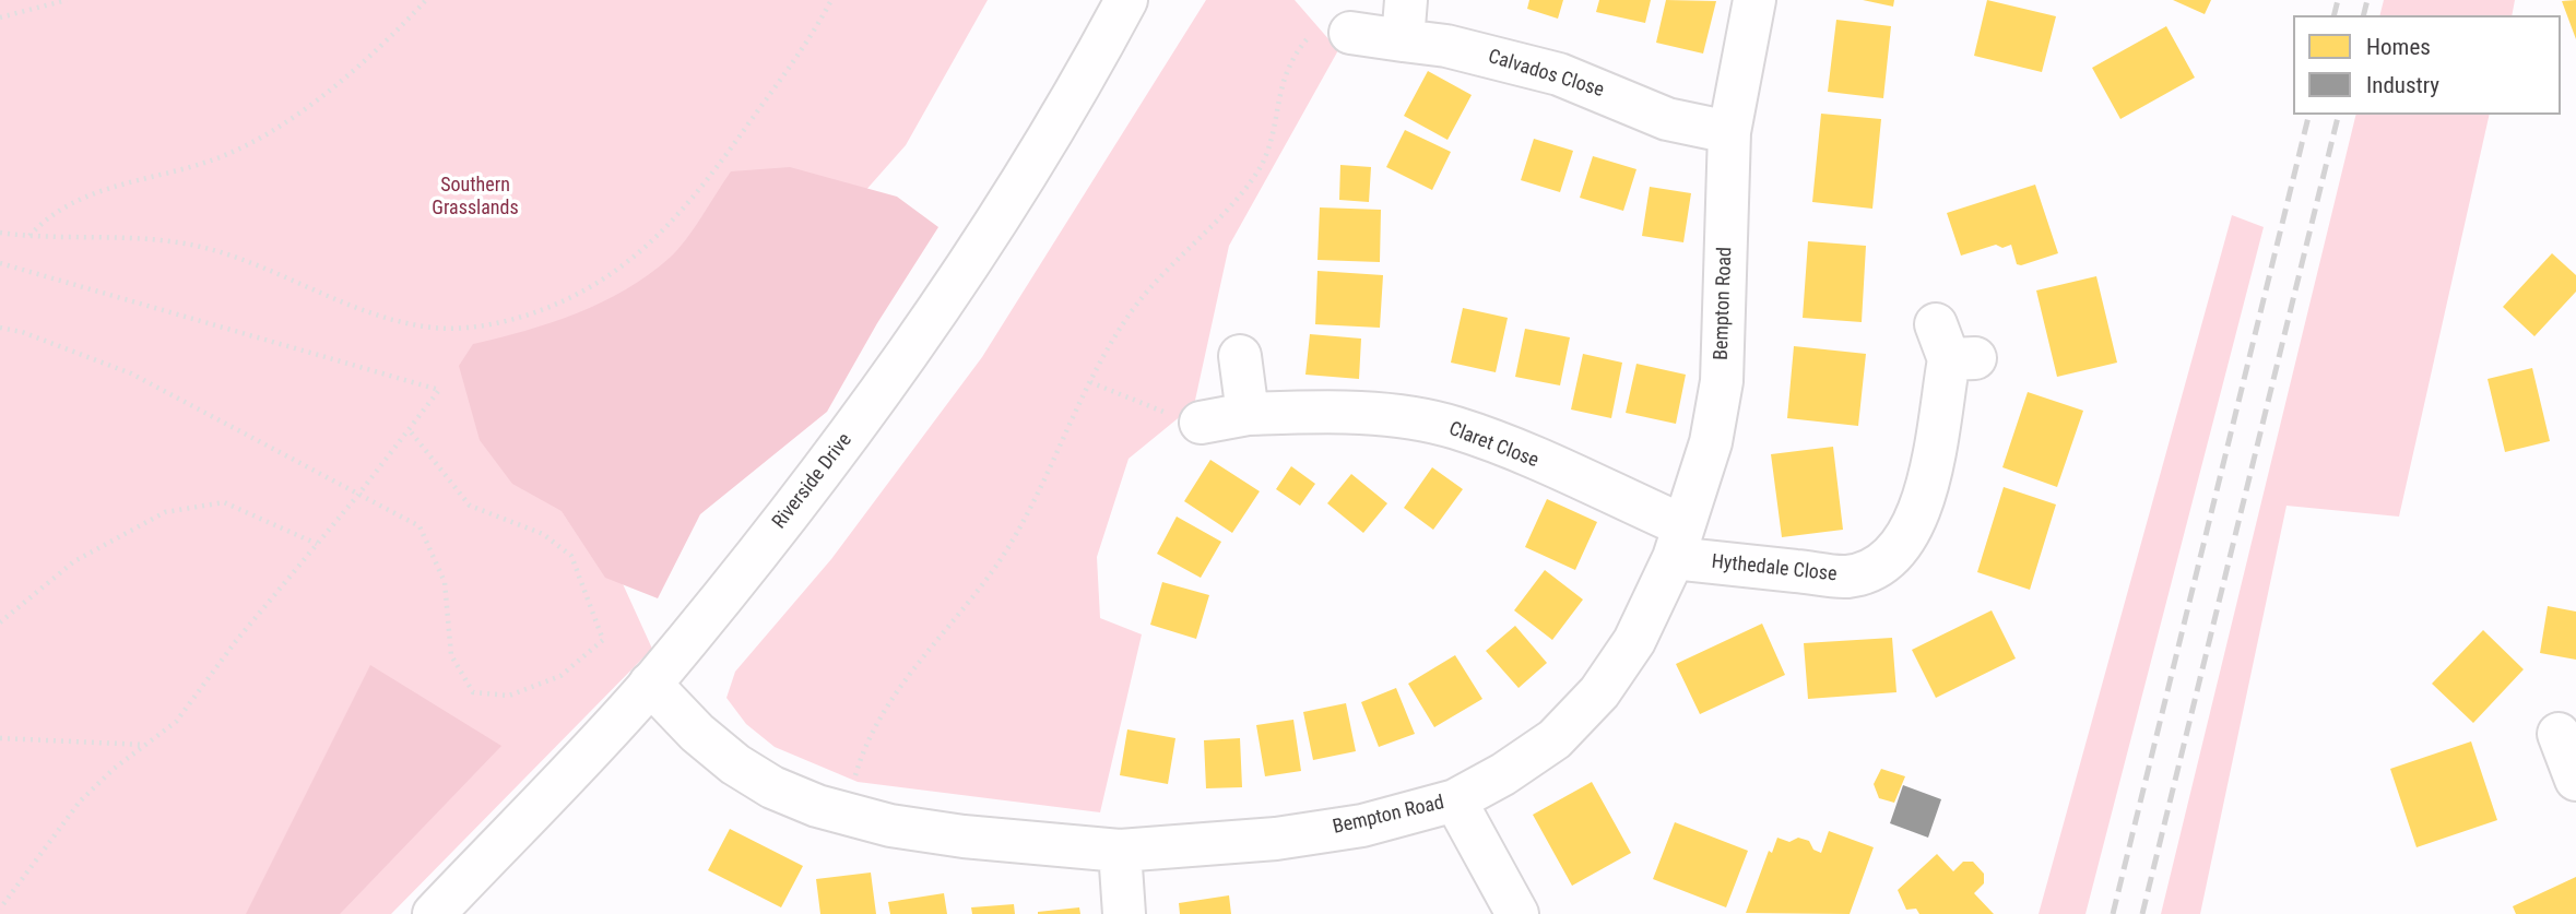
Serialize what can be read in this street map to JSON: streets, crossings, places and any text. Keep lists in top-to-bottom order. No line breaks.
{"streets":{"street":["Calvados Close","Bempton Road","Claret Close","Riverside Drive","Hythedale Close"]},"crossings":[["Calvados Close","Bempton Road"],["Bempton Road","Claret Close"],["Bempton Road","Riverside Drive"],["Bempton Road","Hythedale Close"],["Claret Close","Hythedale Close"]],"parks":["Southern Grasslands"],"legend":["Homes","Industry"]}
